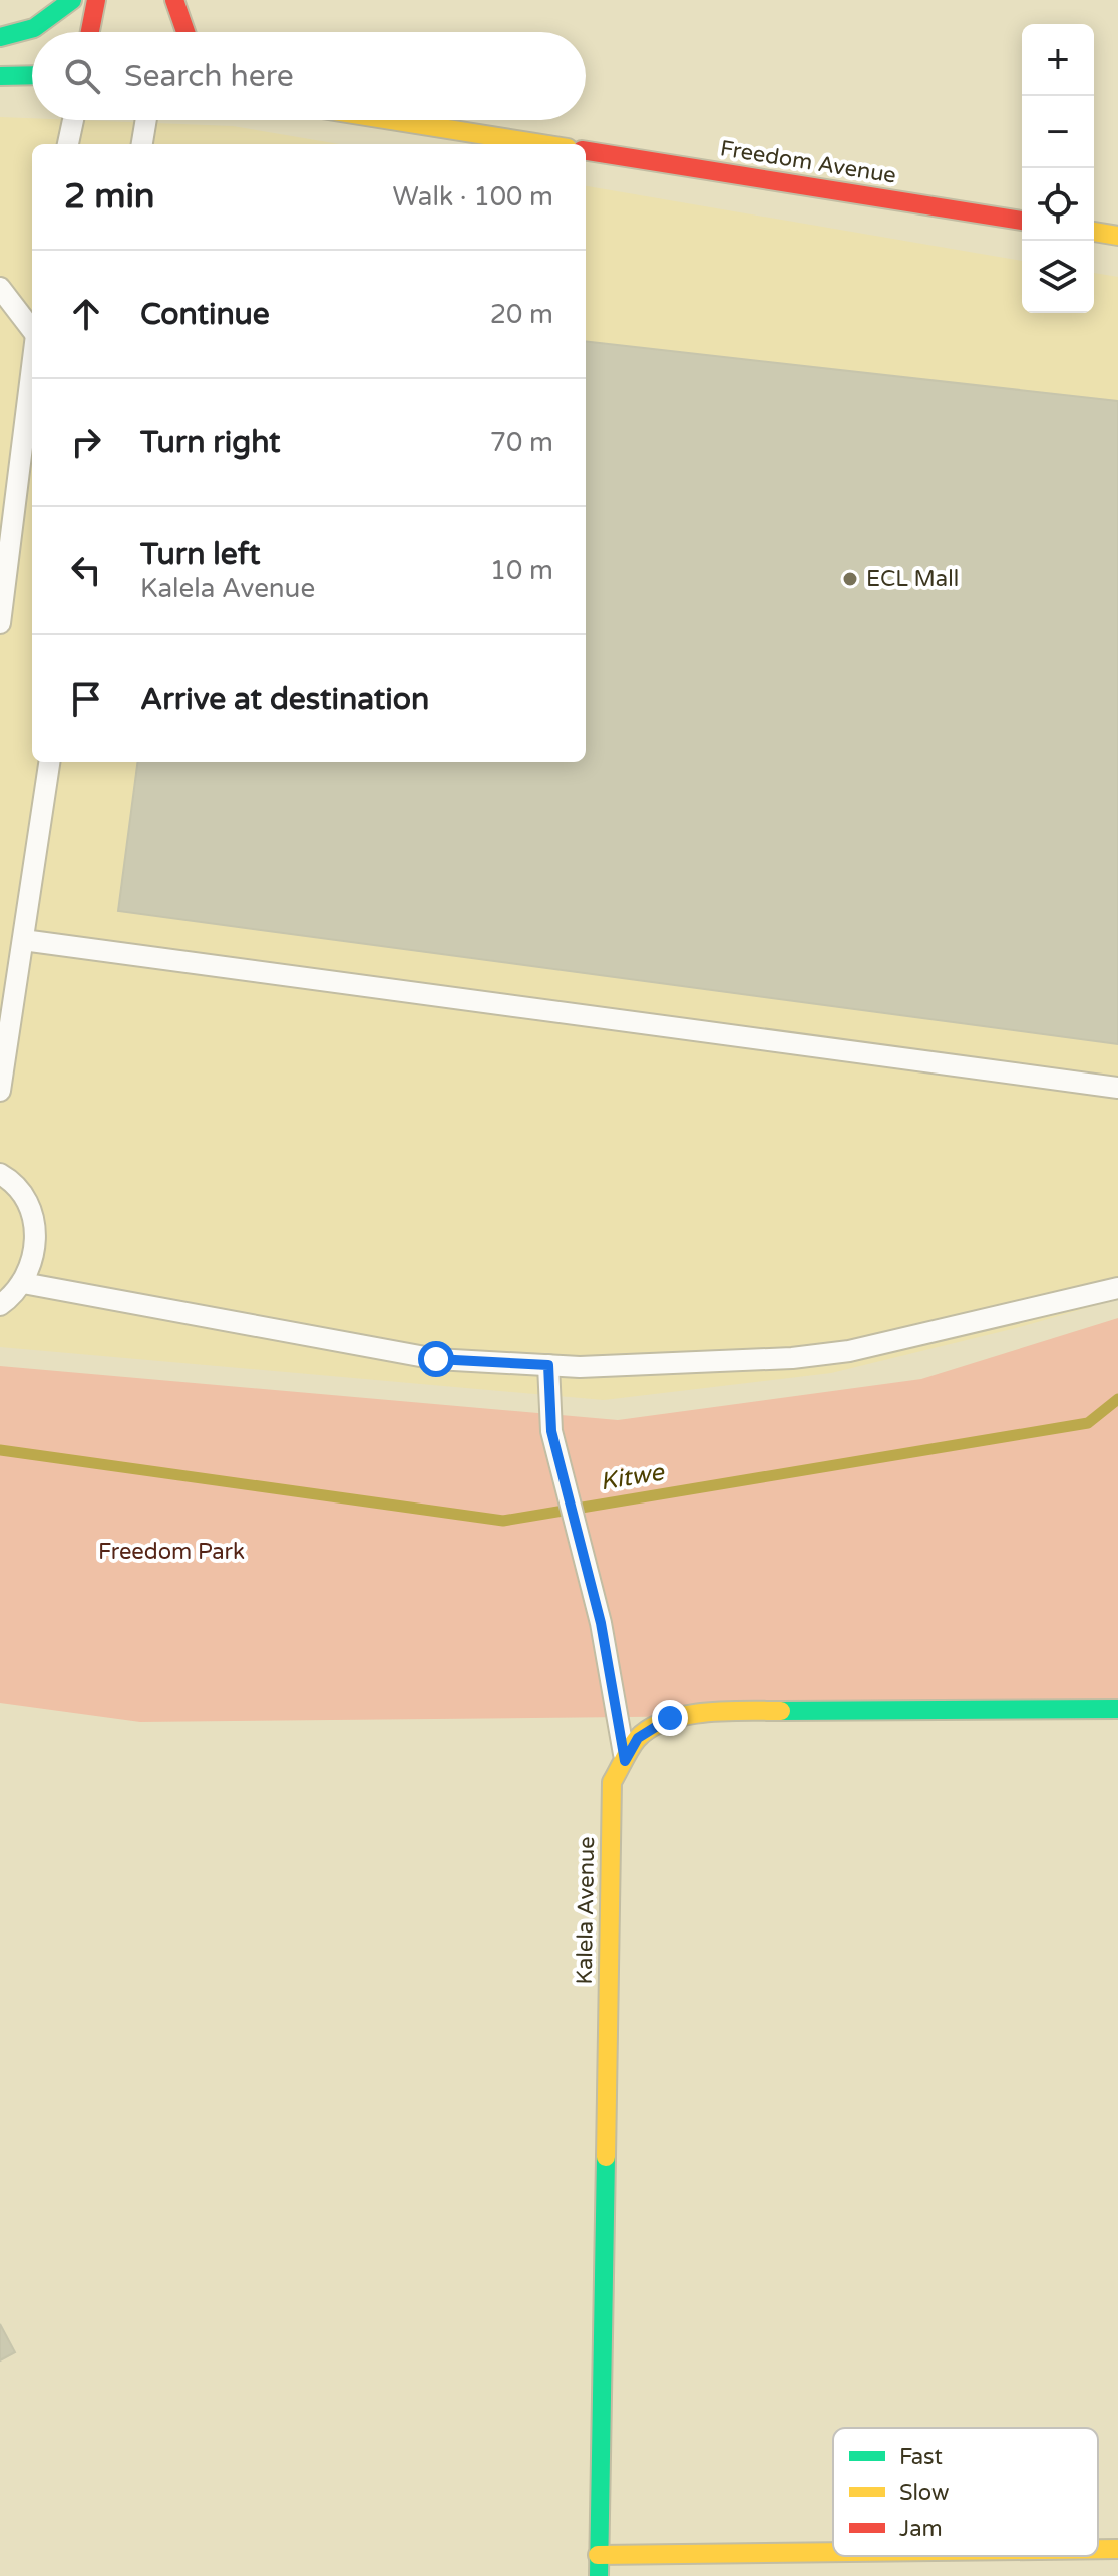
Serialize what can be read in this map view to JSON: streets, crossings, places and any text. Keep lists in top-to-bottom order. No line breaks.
{"streets":{"street":["Freedom Avenue","Kalela Avenue"]},"water":["Kitwe"],"parks":["Freedom Park"],"places":["ECL Mall"],"legend":["Fast","Slow","Jam"],"page":{"map_buttons":["+","−"],"search":"Search here","heading":["2 min","Walk · 100 m"],"list":[["Continue","20 m"],["Turn right","70 m"],["Turn left","Kalela Avenue","10 m"],"Arrive at destination"]}}
